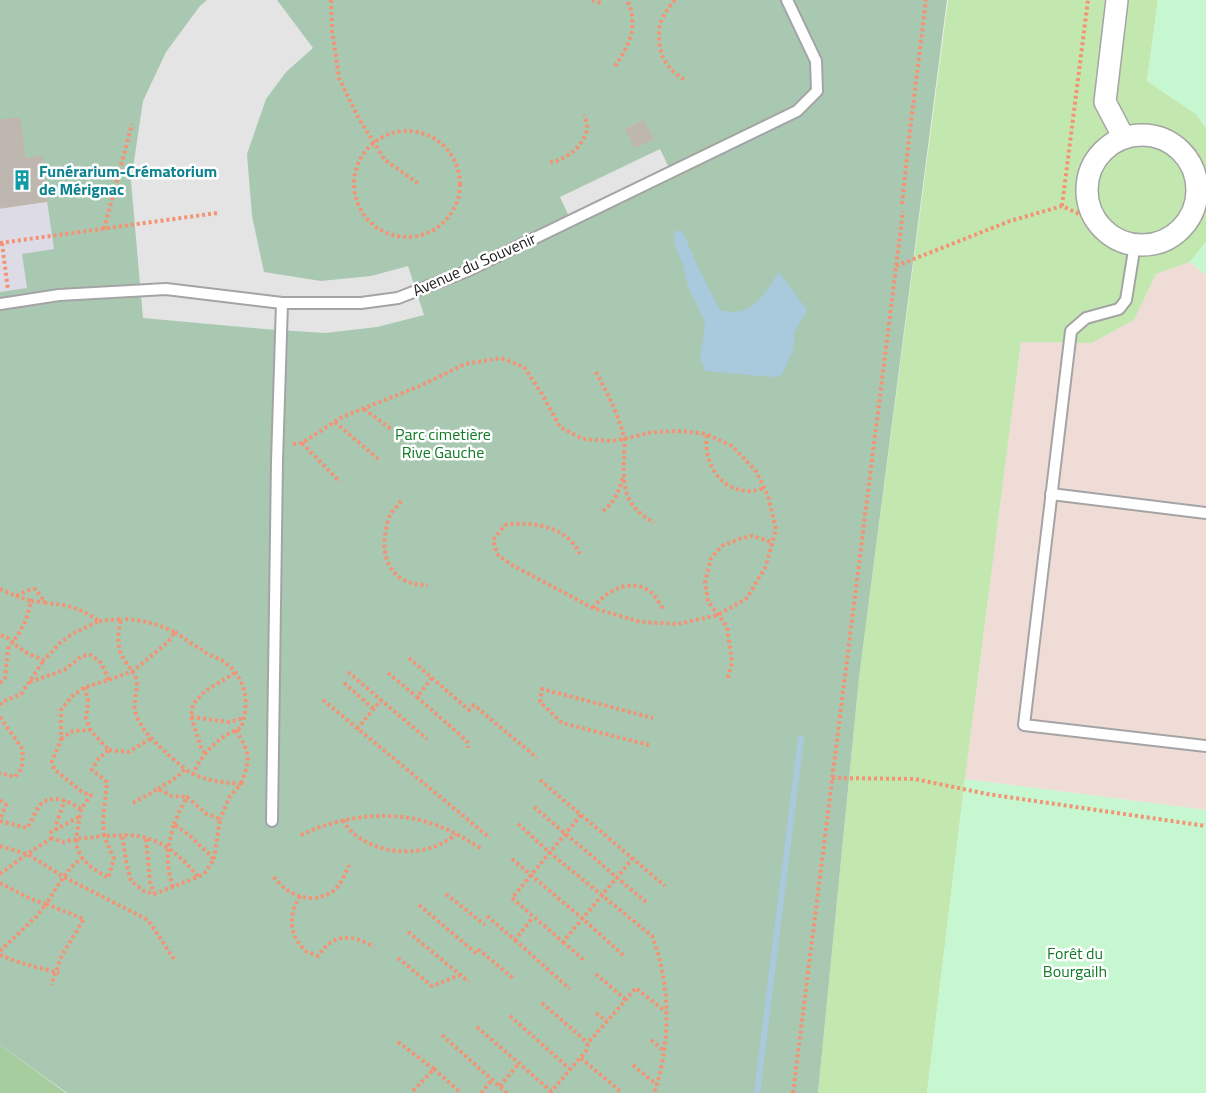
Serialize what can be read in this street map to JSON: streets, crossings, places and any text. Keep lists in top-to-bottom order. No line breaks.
{"streets":{"lane":["Avenue du Souvenir"]},"parks":["Parc cimetière Rive Gauche","Forêt du Bourgailh"],"places":{"building":["Funérarium-Crématorium de Mérignac"]}}
